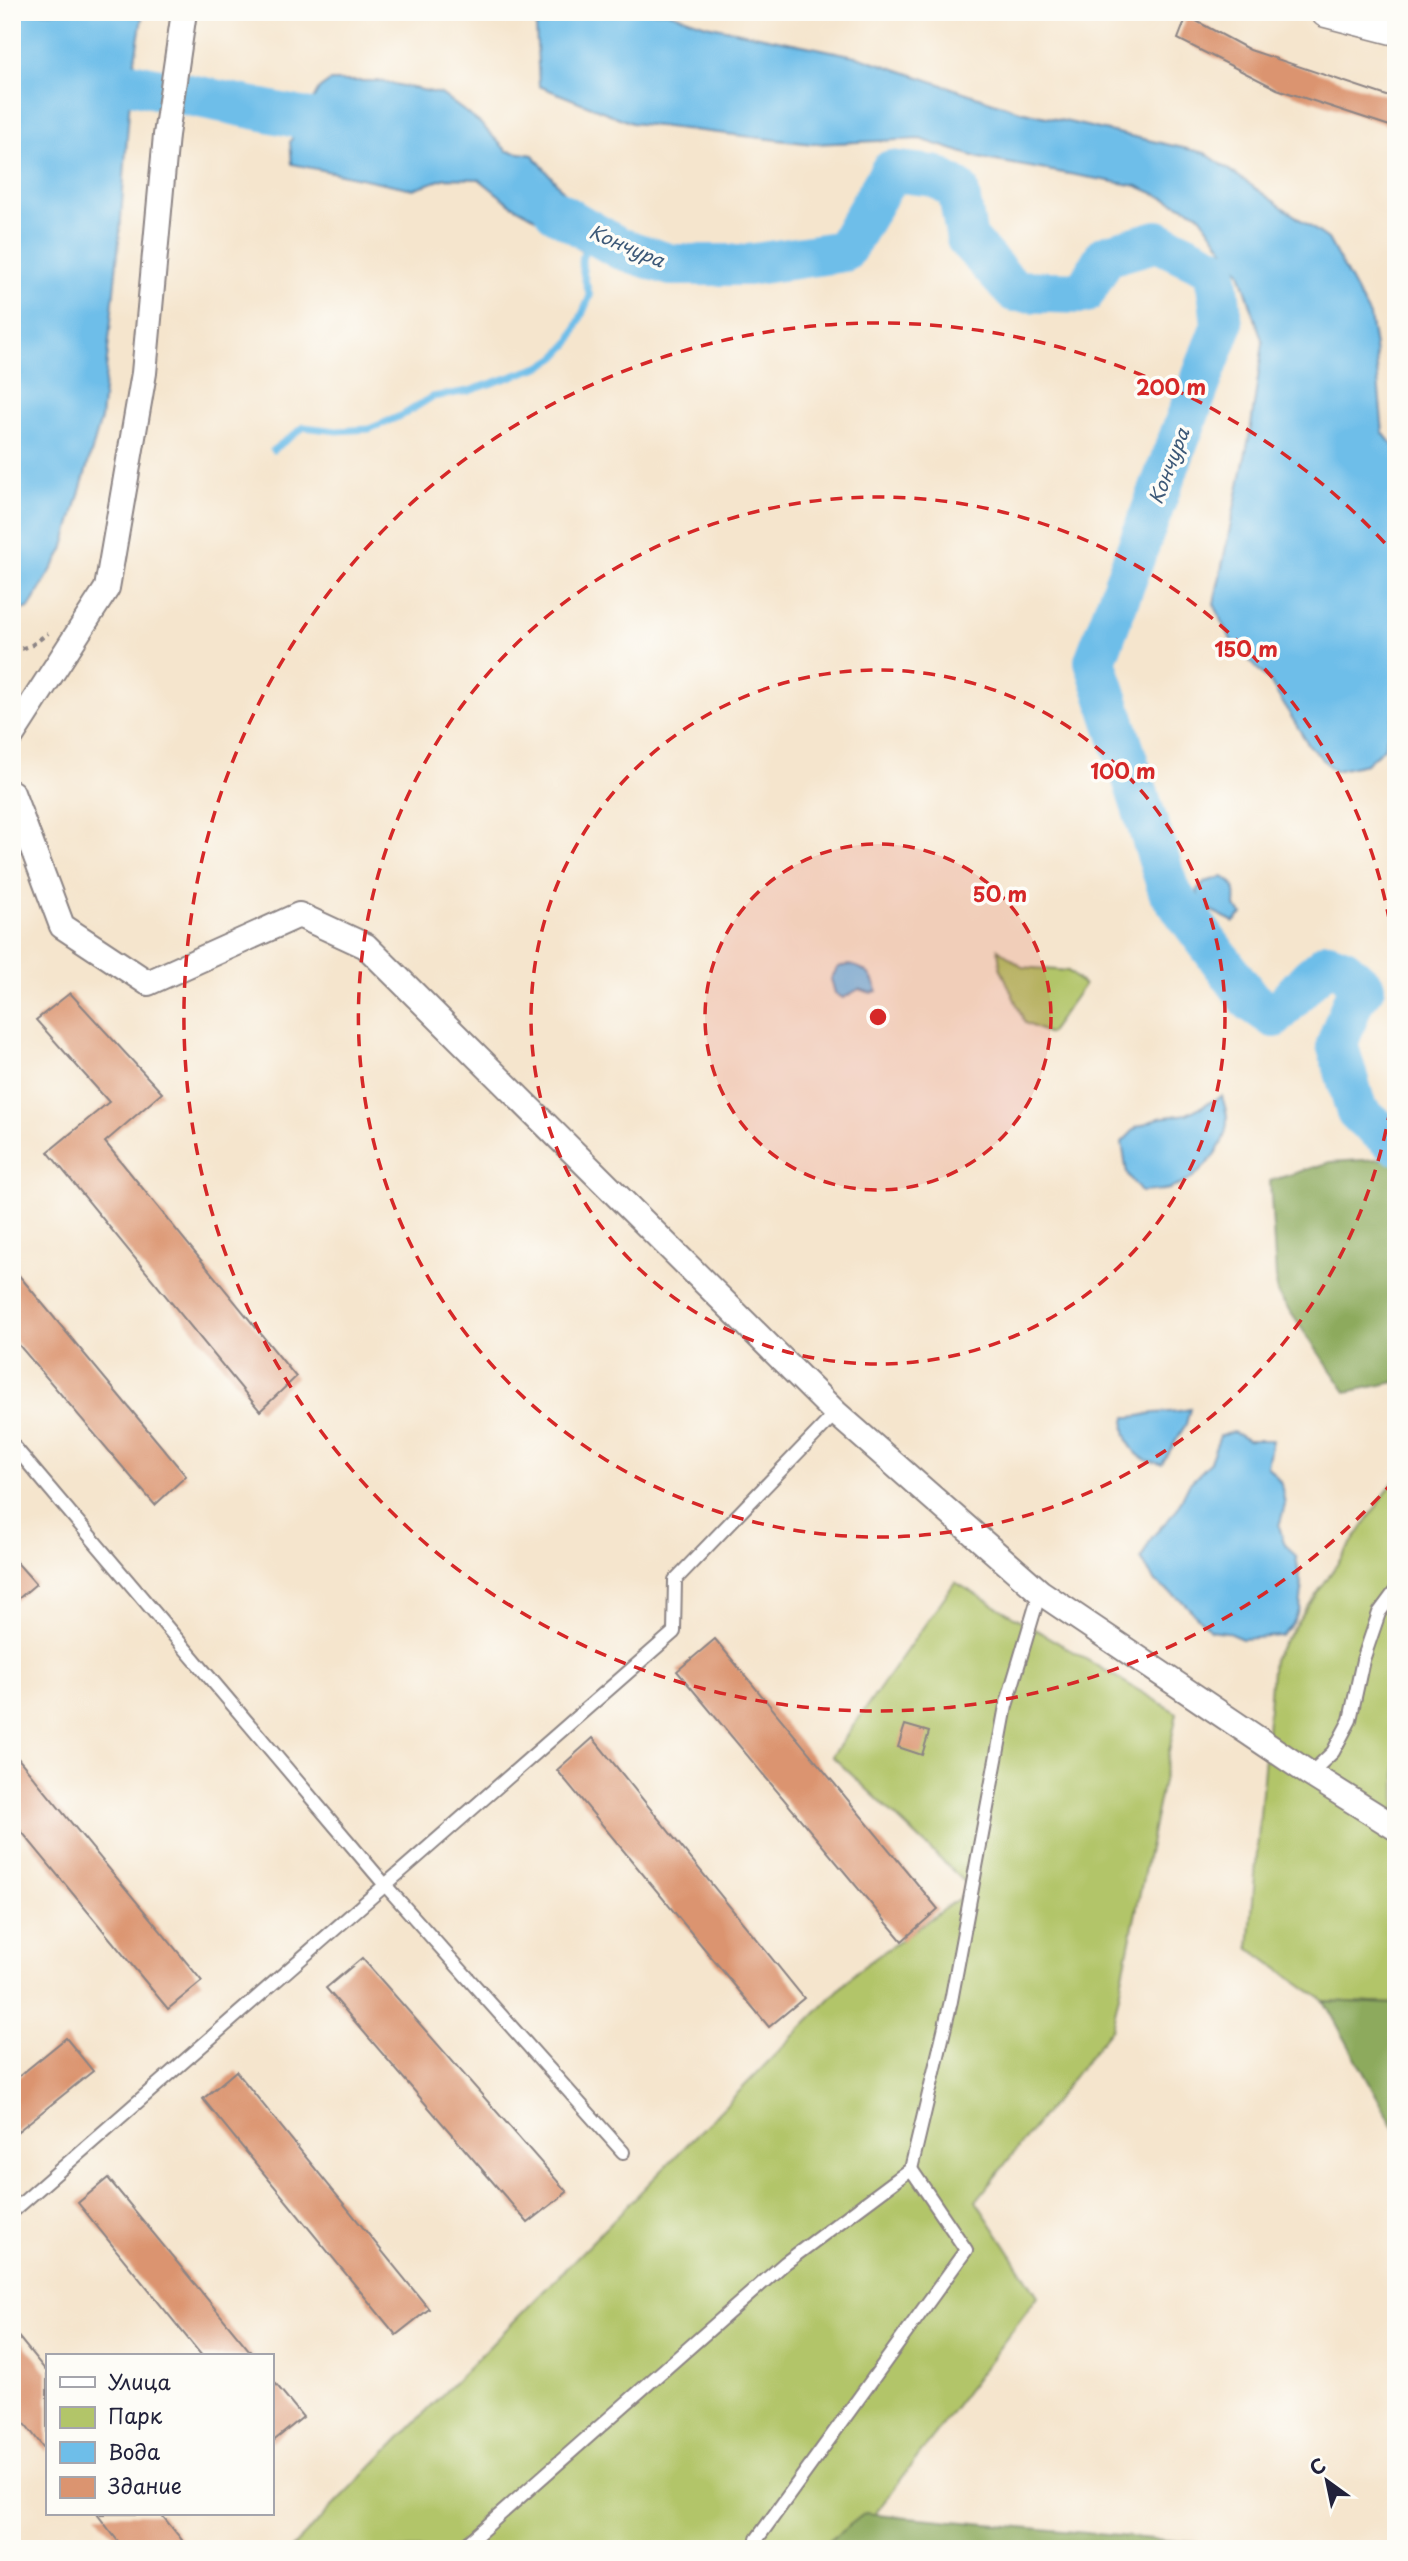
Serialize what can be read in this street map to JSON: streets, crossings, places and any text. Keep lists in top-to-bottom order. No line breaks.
{"water":["Кончура"],"legend":["Улица","Парк","Вода","Здание"],"north":"top left","rings":["200 m","150 m","100 m","50 m"]}
